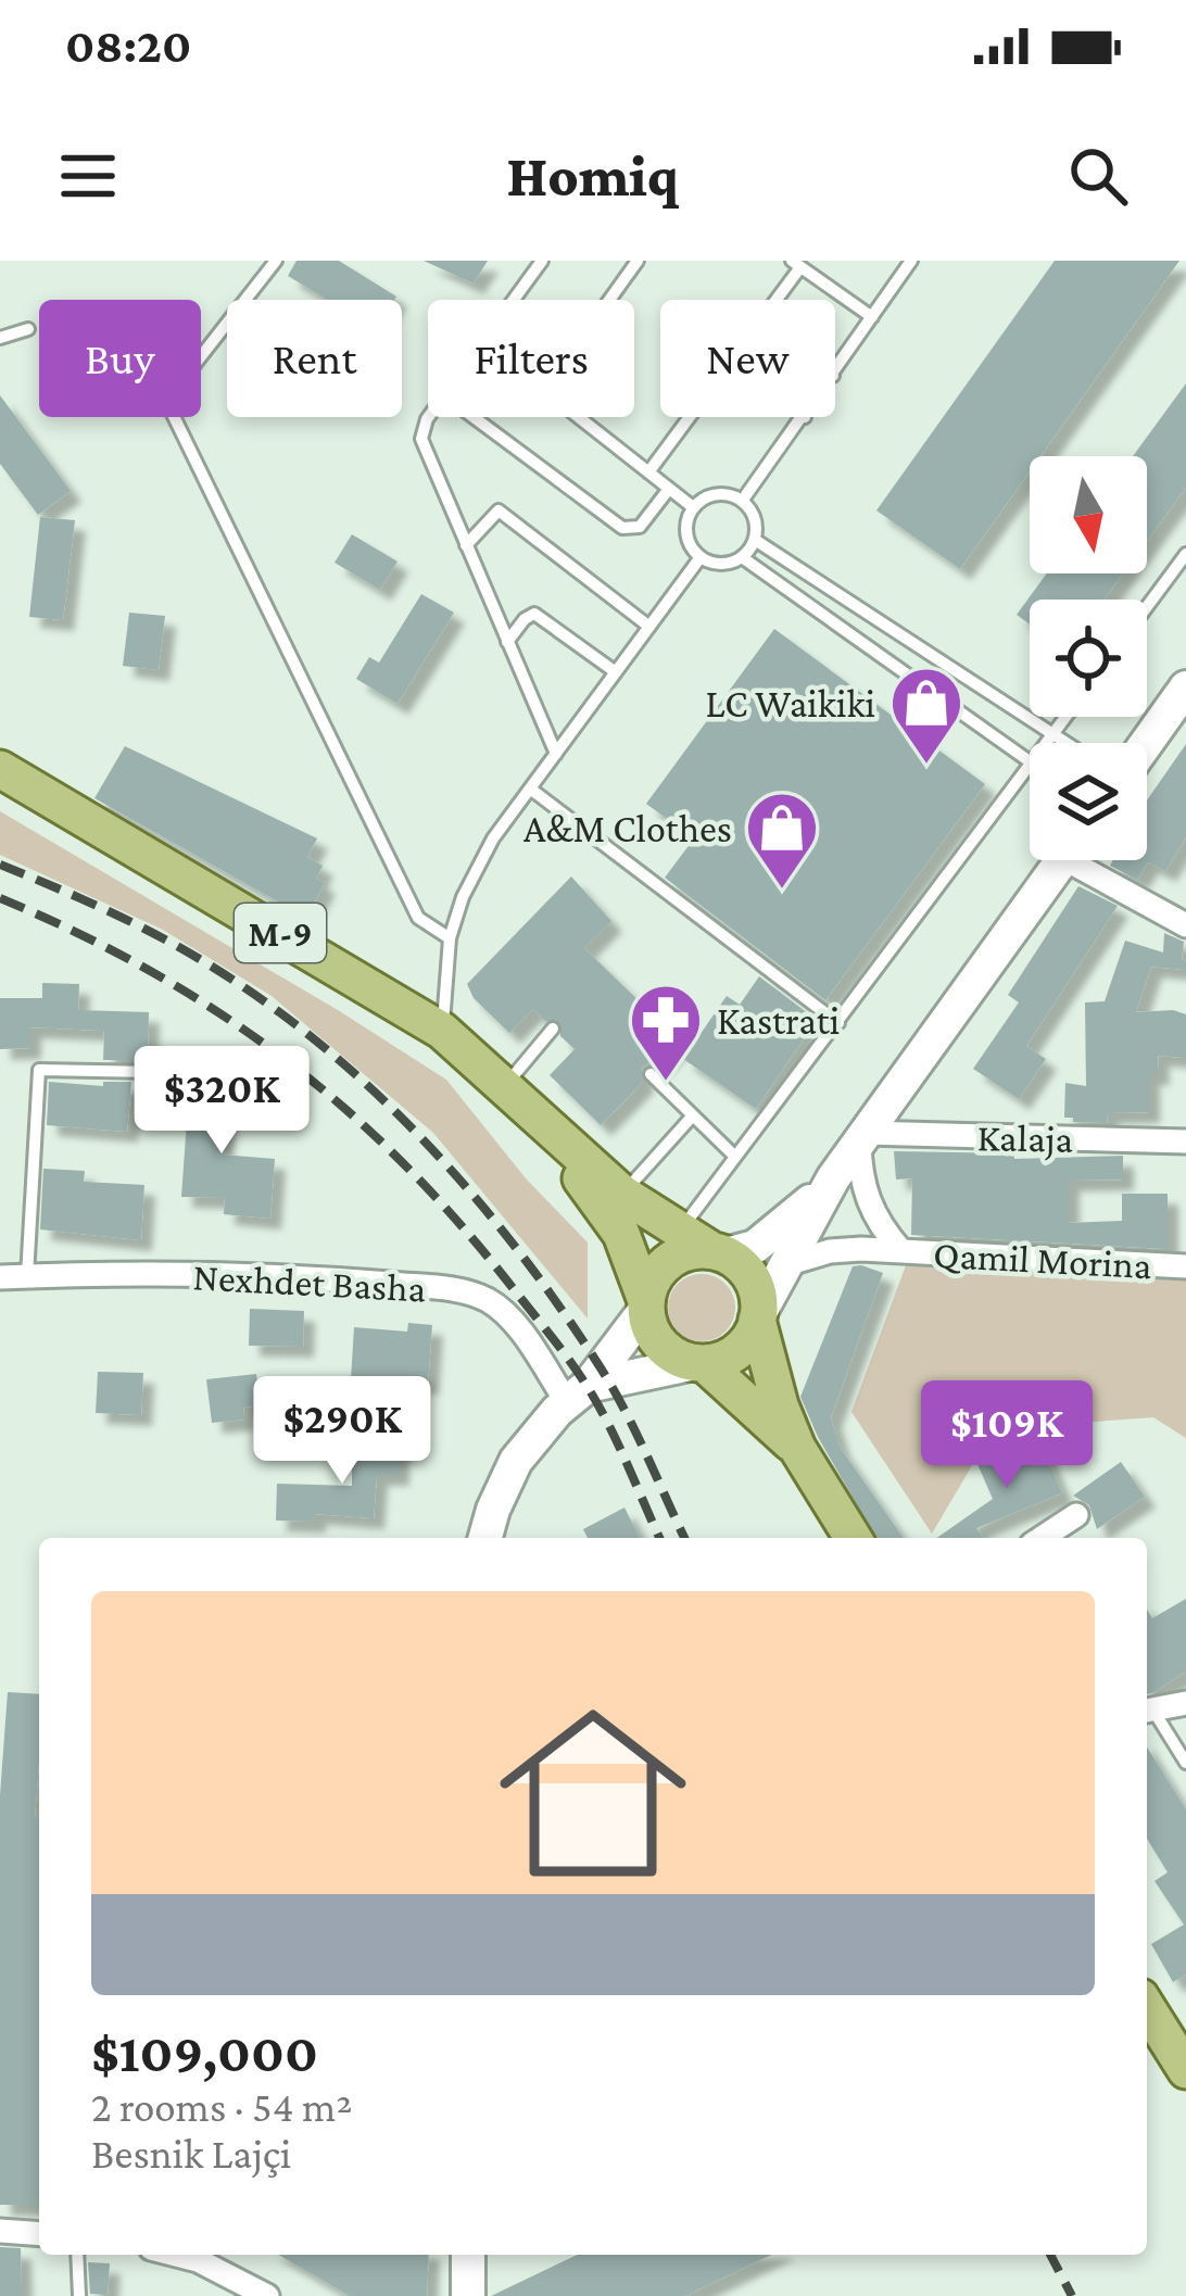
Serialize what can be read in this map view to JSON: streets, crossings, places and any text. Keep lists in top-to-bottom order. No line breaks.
{"streets":{"main road":["M-9"],"street":["Kalaja","Qamil Morina","Nexhdet Basha"]},"crossings":[["Kalaja","Qamil Morina"]],"places":{"shop":["LC Waikiki","A&M Clothes"],"pharmacy":["Kastrati"]},"north":"bottom","page":{"status":"08:20","header":"Homiq","chip":["Buy","Rent","Filters","New"],"price":["$320K","$290K","$109K"],"list":[{"name":"$109,000","note":"2 rooms · 54 m² · Besnik Lajçi"}]}}
